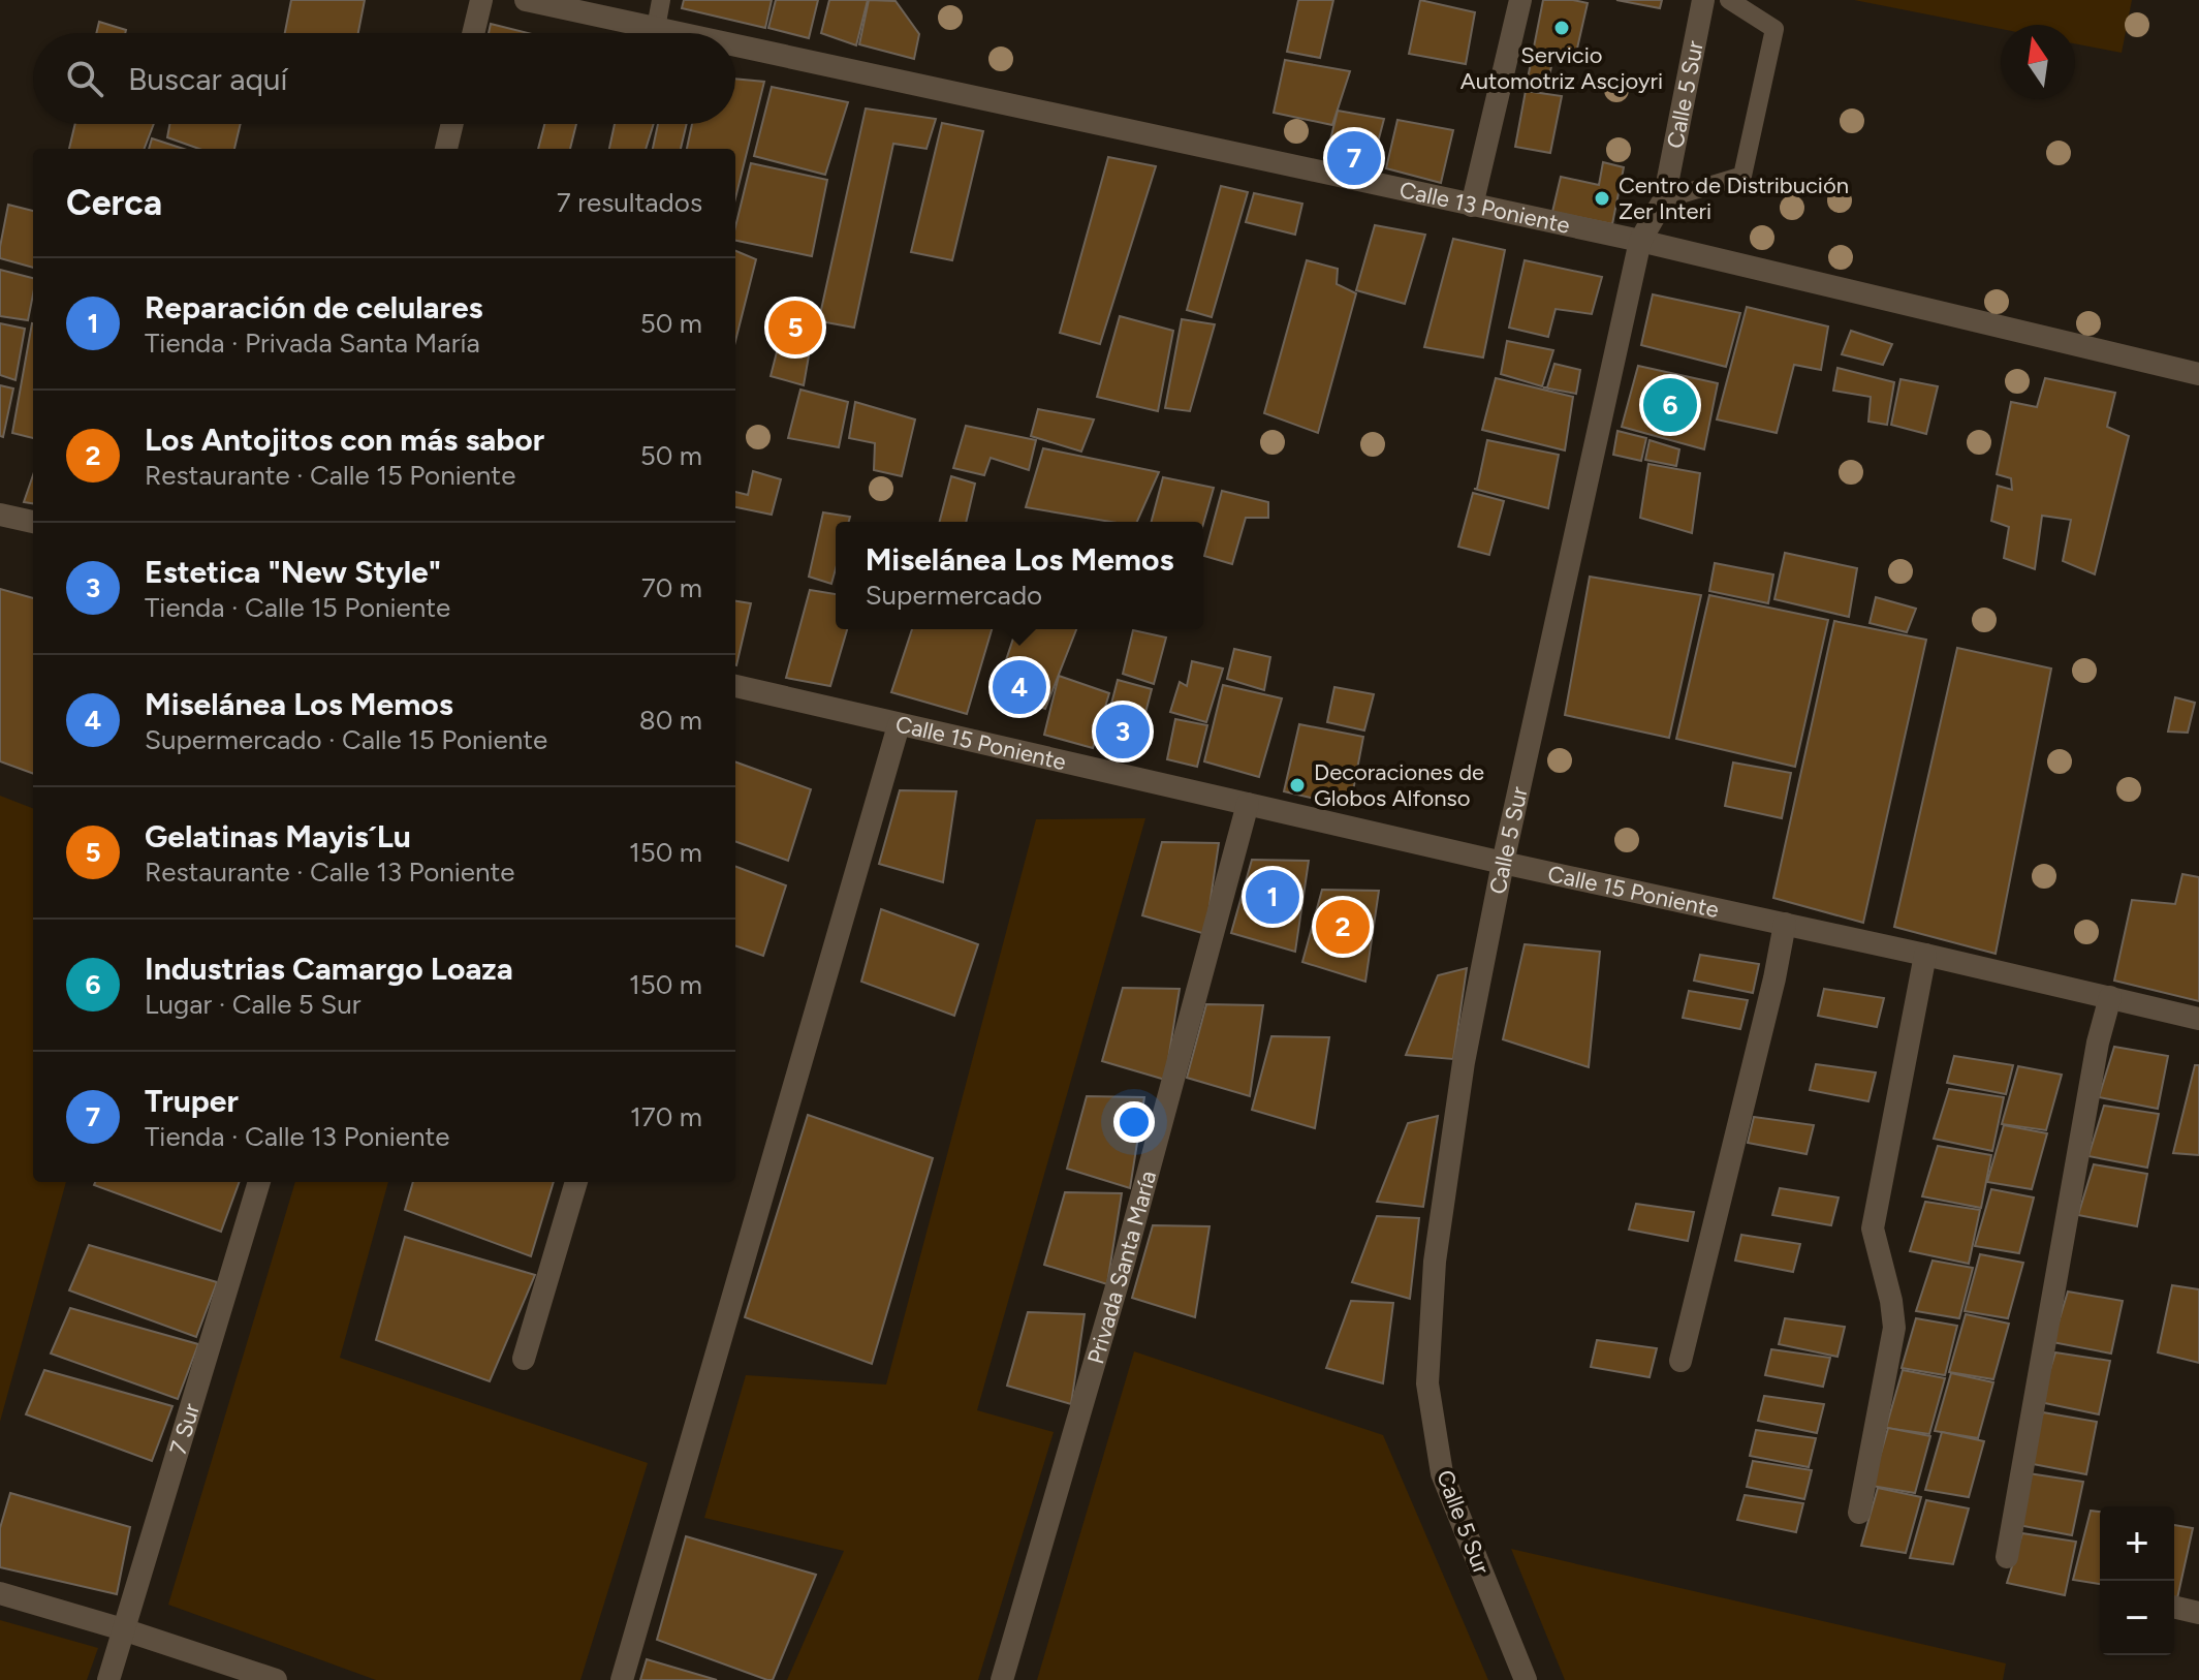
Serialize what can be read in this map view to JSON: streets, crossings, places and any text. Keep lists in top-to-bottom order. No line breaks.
{"streets":{"street":["Calle 5 Sur","Calle 13 Poniente","Calle 15 Poniente","Privada Santa María","7 Sur"]},"crossings":[["Calle 5 Sur","Calle 13 Poniente"],["Calle 5 Sur","Calle 15 Poniente"],["Calle 15 Poniente","Privada Santa María"]],"places":["Servicio Automotriz Ascjoyri","Centro de Distribución Zer Interi","Decoraciones de Globos Alfonso"],"north":"top","page":{"search":"Buscar aquí","pins":["7","5","6","4","3","1","2"],"heading":["Cerca","7 resultados"],"list":[{"mark":"1","name":"Reparación de celulares","note":"Tienda · Privada Santa María","value":"50 m"},{"mark":"2","name":"Los Antojitos con más sabor","note":"Restaurante · Calle 15 Poniente","value":"50 m"},{"mark":"3","name":"Estetica \"New Style\"","note":"Tienda · Calle 15 Poniente","value":"70 m"},{"mark":"4","name":"Miselánea Los Memos","note":"Supermercado · Calle 15 Poniente","value":"80 m"},{"mark":"5","name":"Gelatinas Mayis´Lu","note":"Restaurante · Calle 13 Poniente","value":"150 m"},{"mark":"6","name":"Industrias Camargo Loaza","note":"Lugar · Calle 5 Sur","value":"150 m"},{"mark":"7","name":"Truper","note":"Tienda · Calle 13 Poniente","value":"170 m"}],"popup":["Miselánea Los Memos","Supermercado"],"map_buttons":["+","−"]}}
